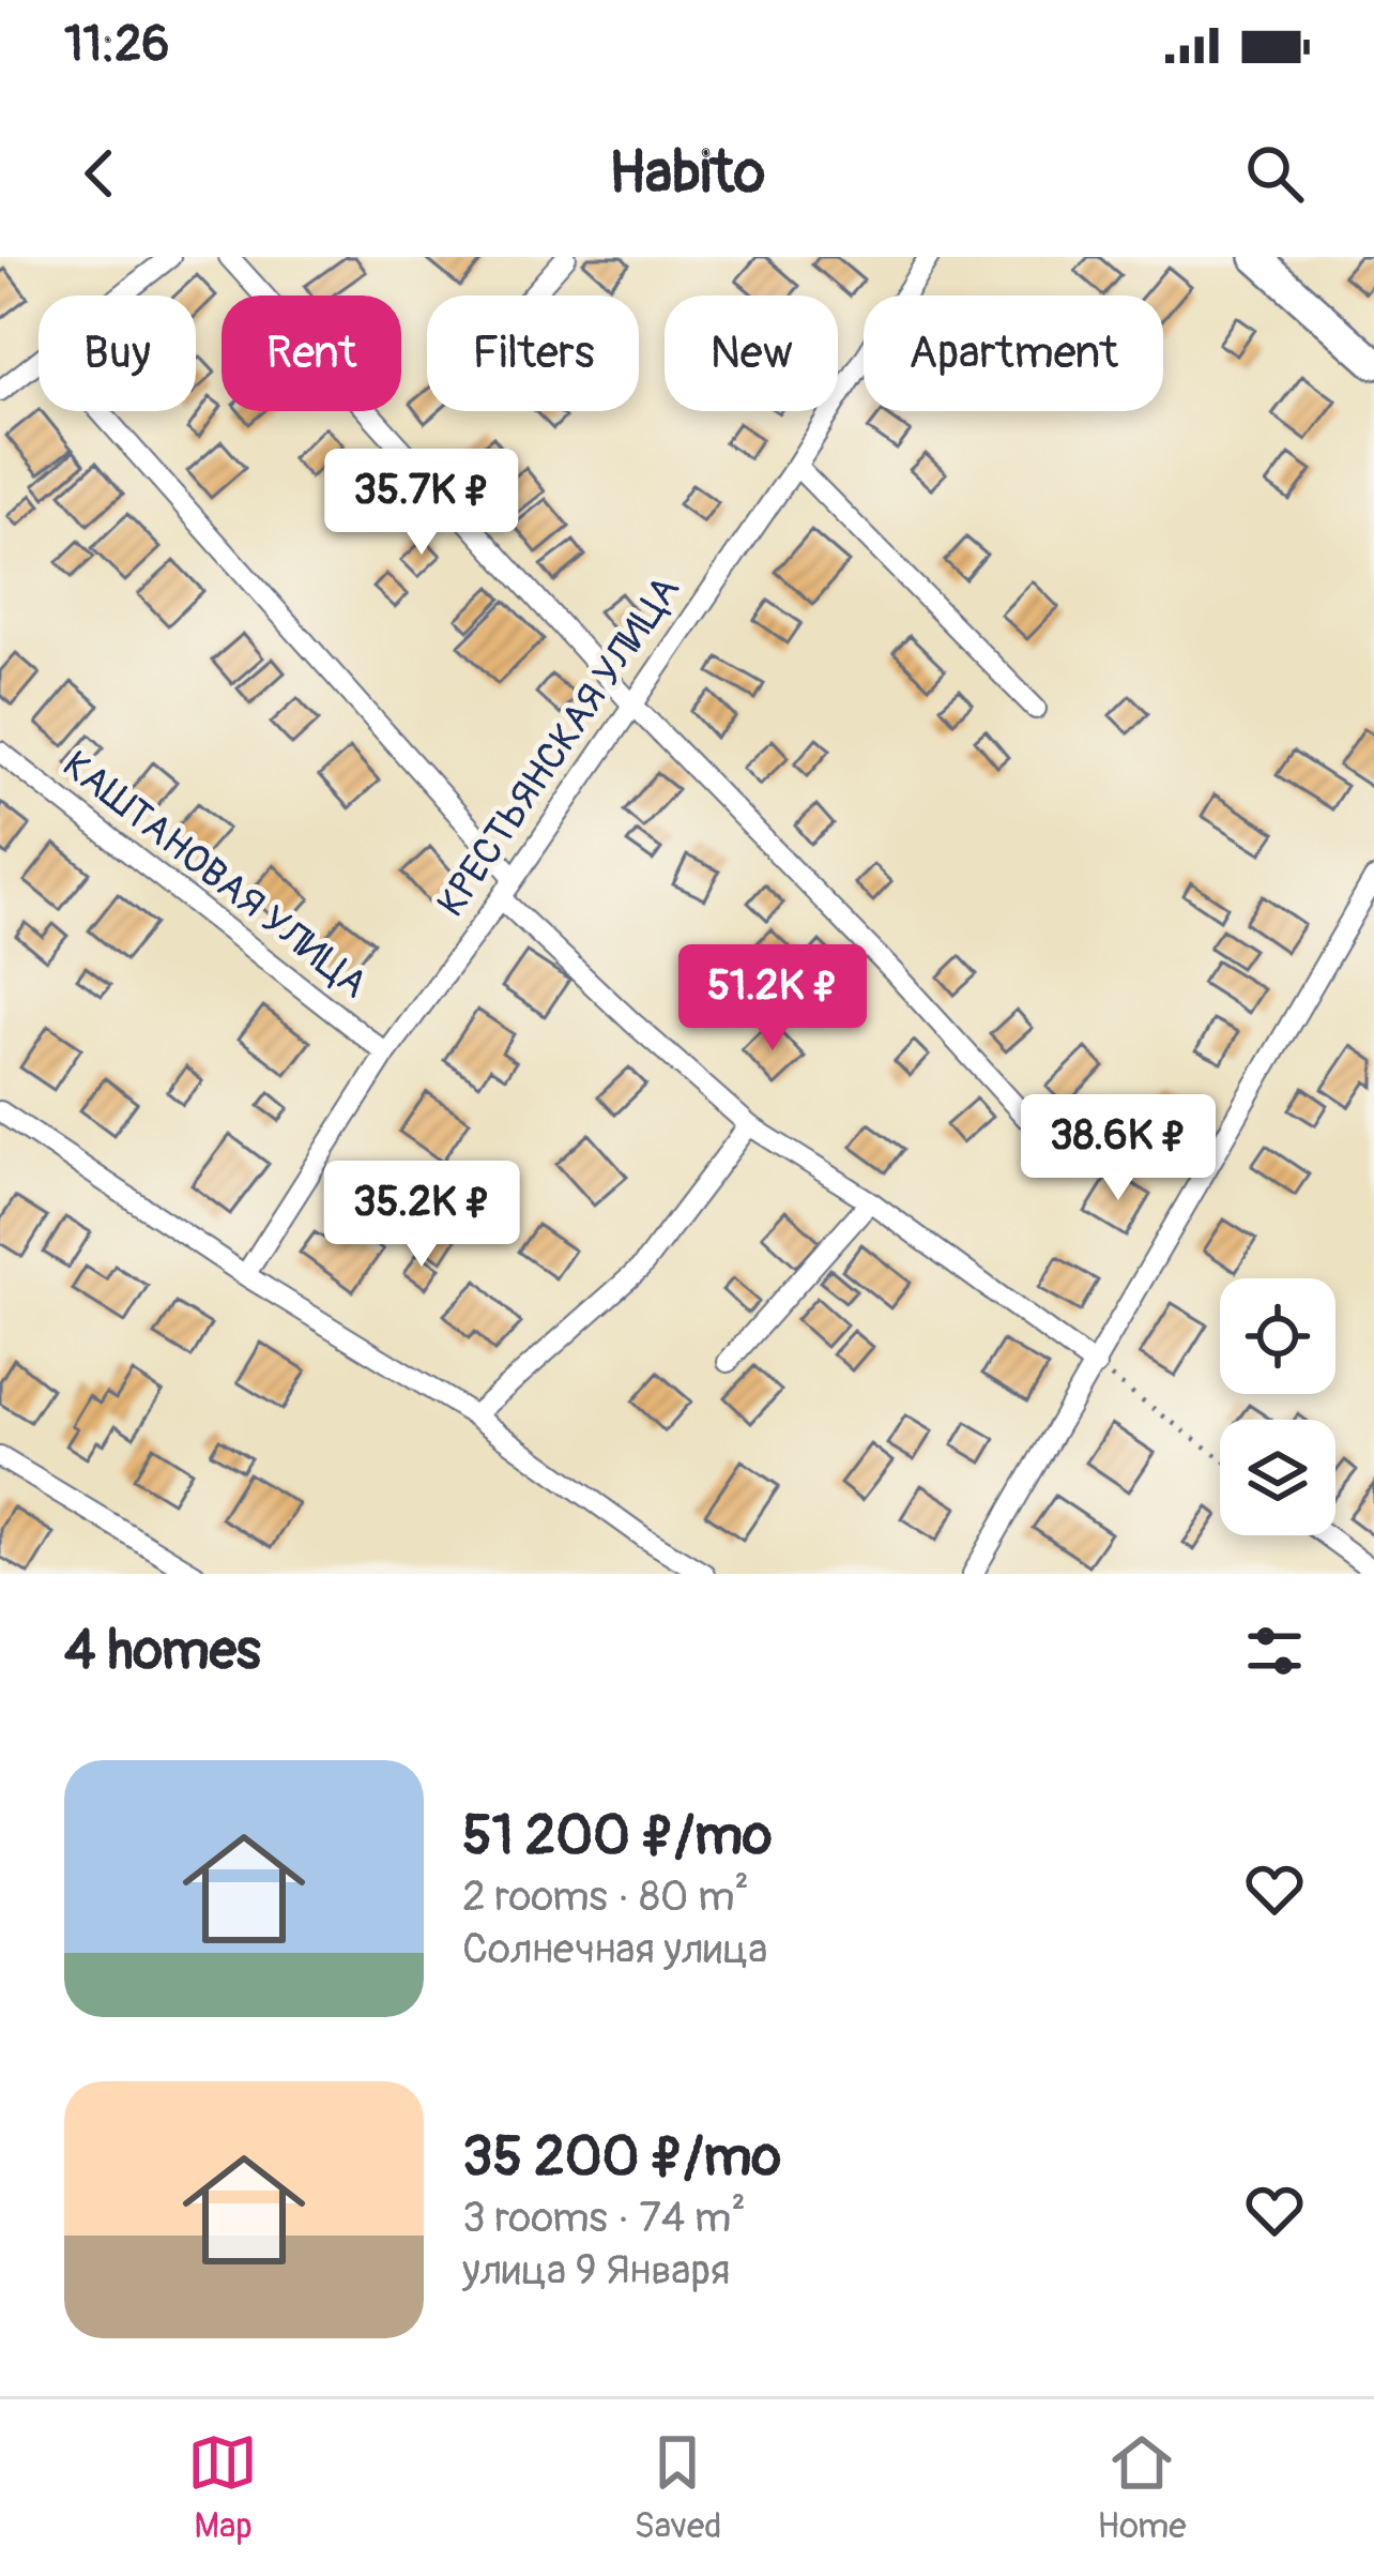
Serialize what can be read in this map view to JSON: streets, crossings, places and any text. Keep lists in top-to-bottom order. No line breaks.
{"streets":{"street":["КРЕСТЬЯНСКАЯ УЛИЦА","КАШТАНОВАЯ УЛИЦА"]},"crossings":[["КРЕСТЬЯНСКАЯ УЛИЦА","КАШТАНОВАЯ УЛИЦА"]],"page":{"status":"11:26","header":"Habito","chip":["Buy","Rent","Filters","New","Apartment"],"price":["35.7K ₽","51.2K ₽","38.6K ₽","35.2K ₽"],"heading":"4 homes","list":[{"name":"51 200 ₽/mo","note":"2 rooms · 80 m² · Солнечная улица"},{"name":"35 200 ₽/mo","note":"3 rooms · 74 m² · улица 9 Января"}],"tabs":["Map","Saved","Home"]}}
